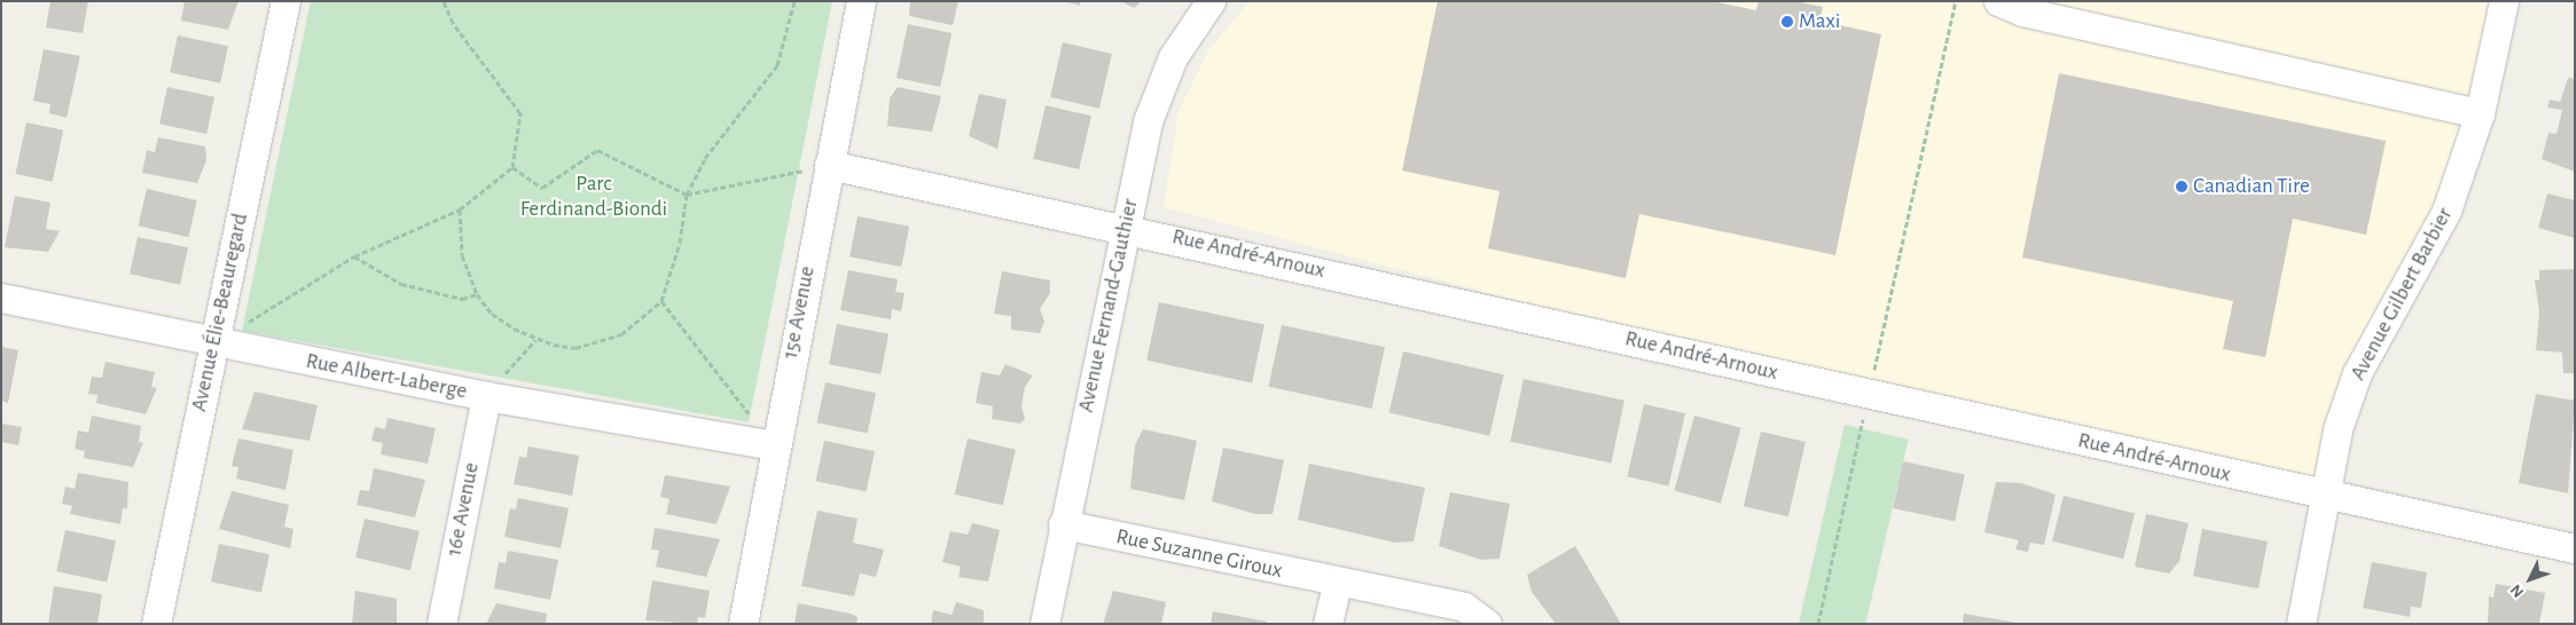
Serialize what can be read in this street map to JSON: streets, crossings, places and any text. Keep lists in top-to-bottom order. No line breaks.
{"streets":{"street":["Rue André-Arnoux","Avenue Gilbert Barbier","Avenue Fernand-Gauthier","Avenue Élie-Beauregard","15e Avenue","Rue Albert-Laberge","16e Avenue","Rue Suzanne Giroux"]},"crossings":[["Rue André-Arnoux","Avenue Gilbert Barbier"],["Rue André-Arnoux","Avenue Fernand-Gauthier"],["Rue André-Arnoux","15e Avenue"],["Avenue Fernand-Gauthier","Rue Suzanne Giroux"],["Avenue Élie-Beauregard","Rue Albert-Laberge"],["15e Avenue","Rue Albert-Laberge"],["Rue Albert-Laberge","16e Avenue"]],"parks":["Parc Ferdinand-Biondi"],"places":["Maxi","Canadian Tire"],"north":"bottom left"}
